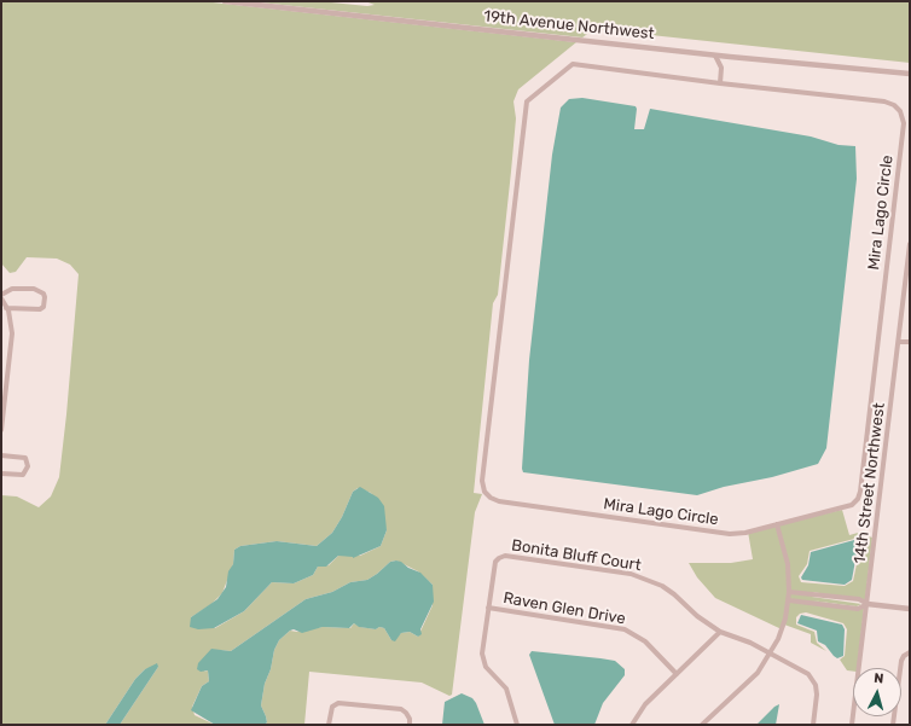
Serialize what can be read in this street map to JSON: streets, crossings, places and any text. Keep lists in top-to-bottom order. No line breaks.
{"streets":{"street":["19th Avenue Northwest","Mira Lago Circle","14th Street Northwest","Bonita Bluff Court","Raven Glen Drive"]},"crossings":[["Bonita Bluff Court","Raven Glen Drive"]],"north":"top"}
